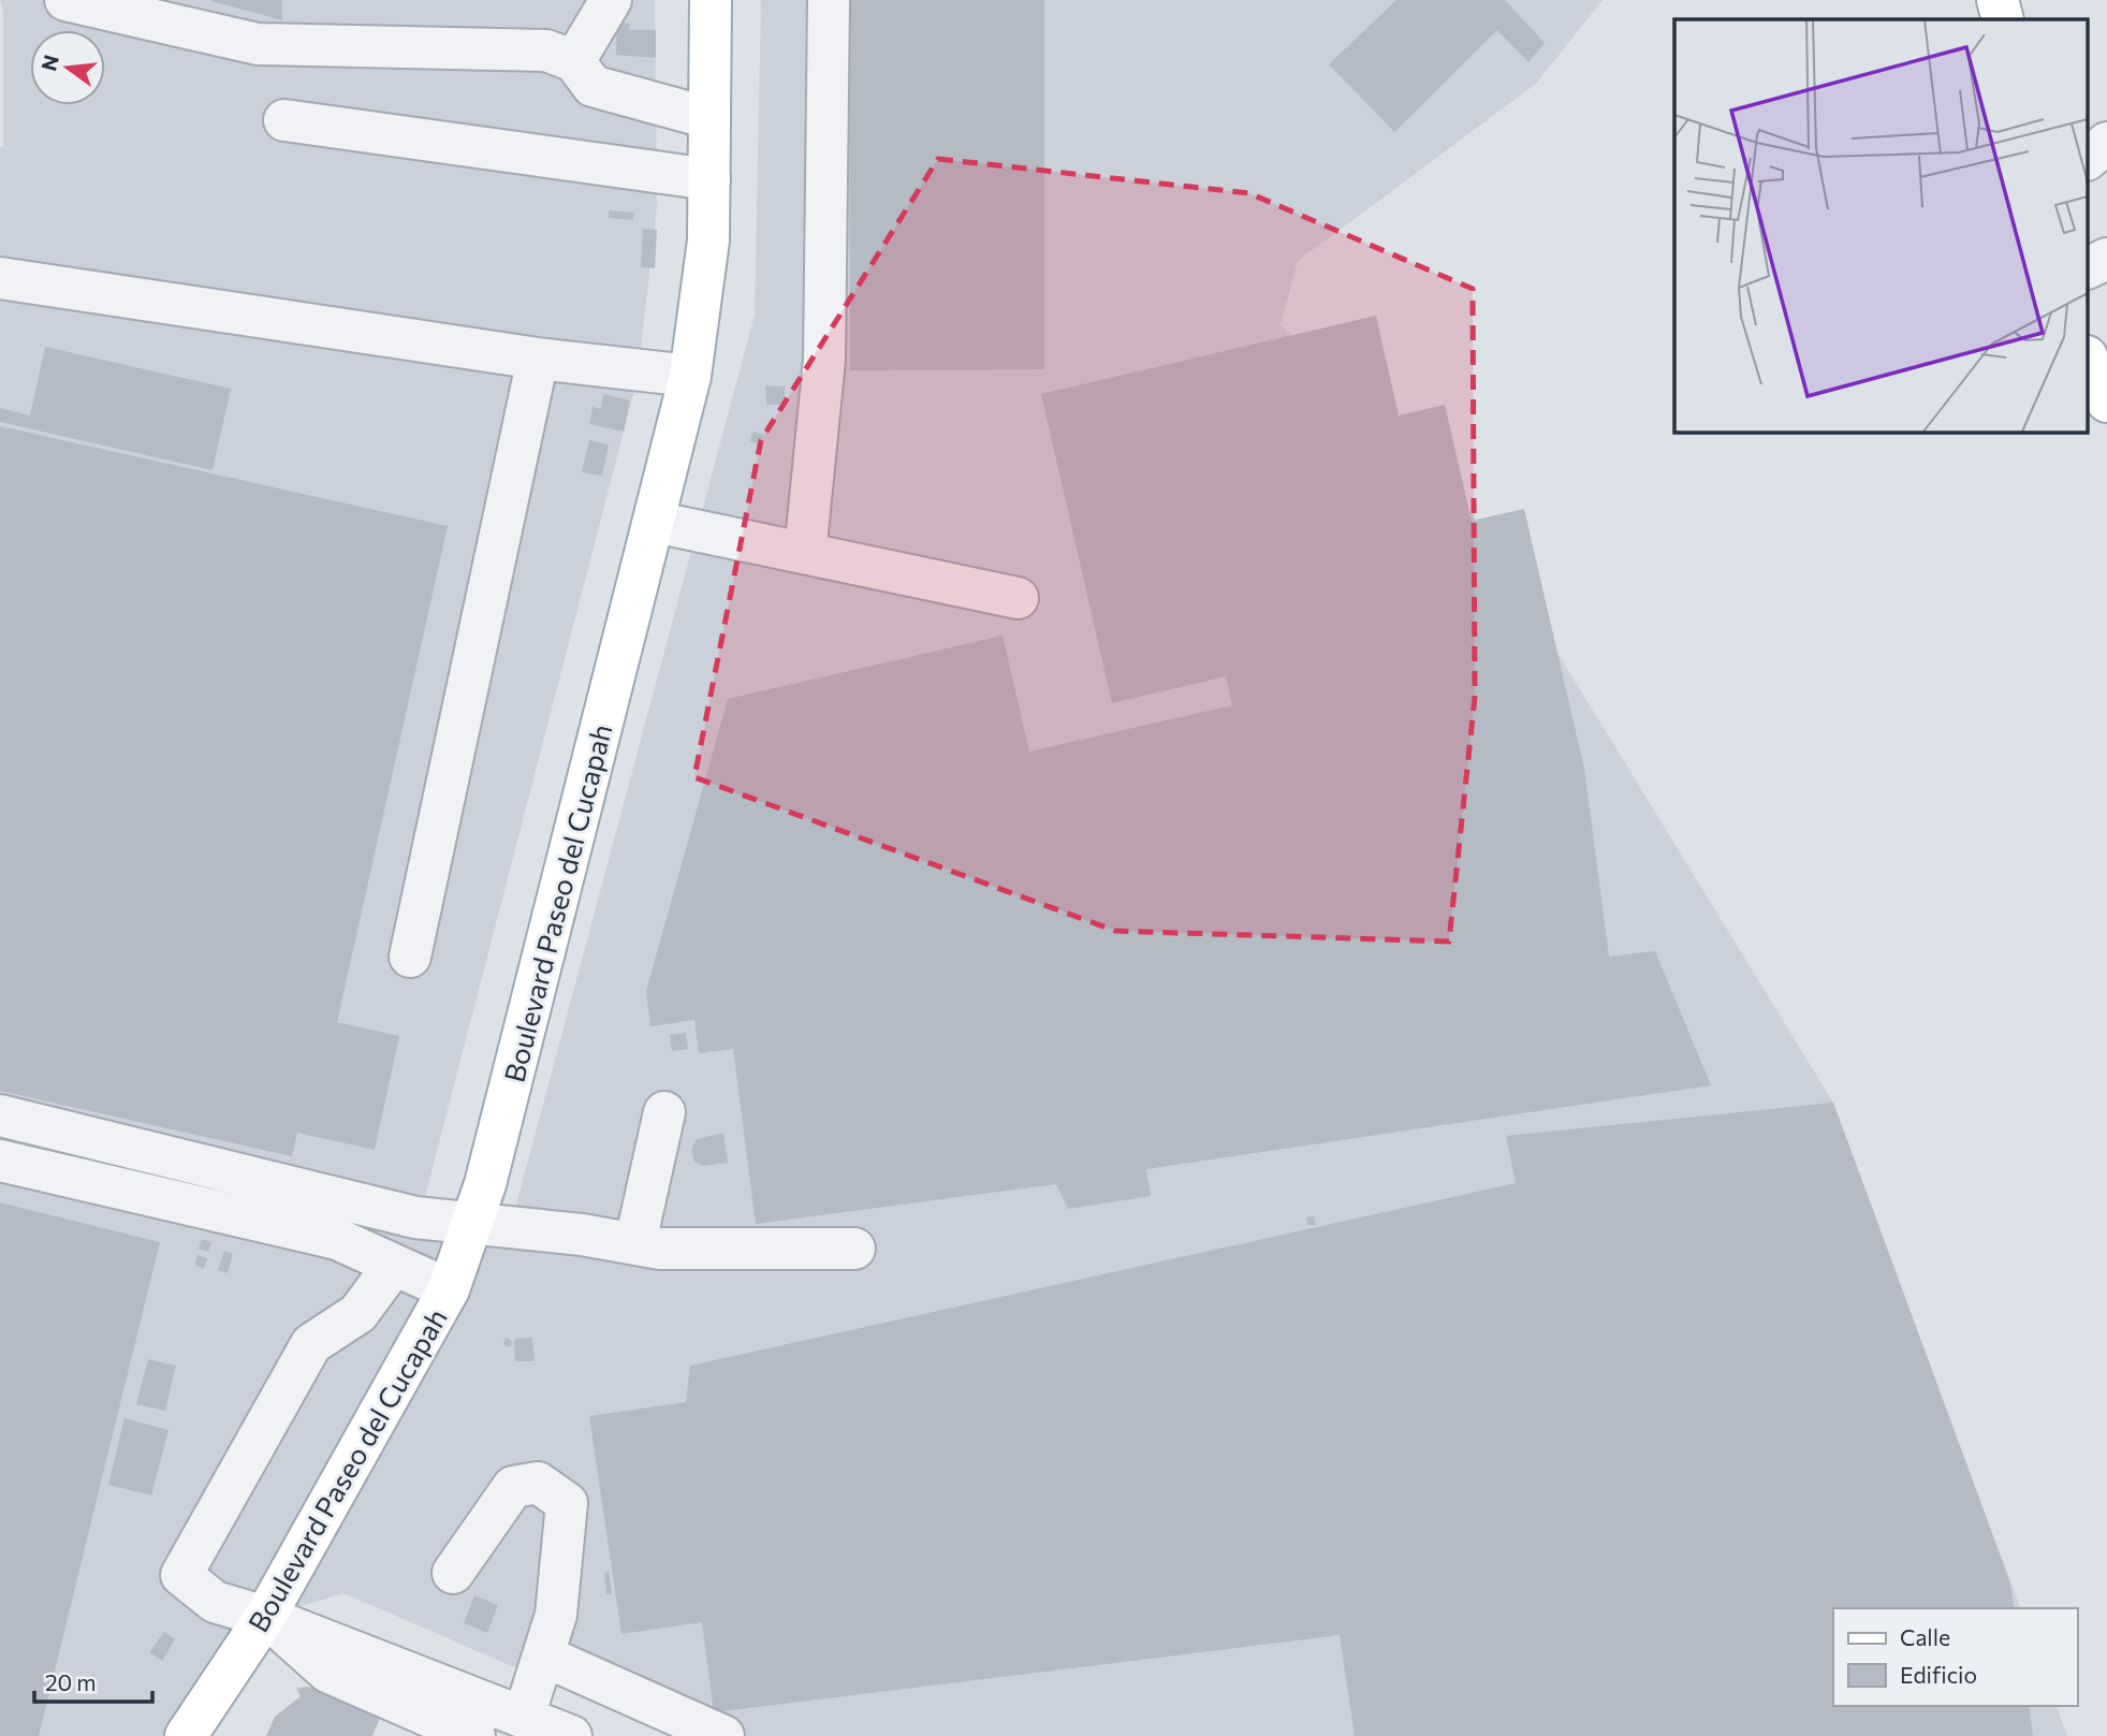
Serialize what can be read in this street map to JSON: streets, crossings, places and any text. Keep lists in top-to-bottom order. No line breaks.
{"streets":{"main road":["Boulevard Paseo del Cucapah"]},"legend":["Calle","Edificio"],"scale_bar":"20 m","north":"left"}
